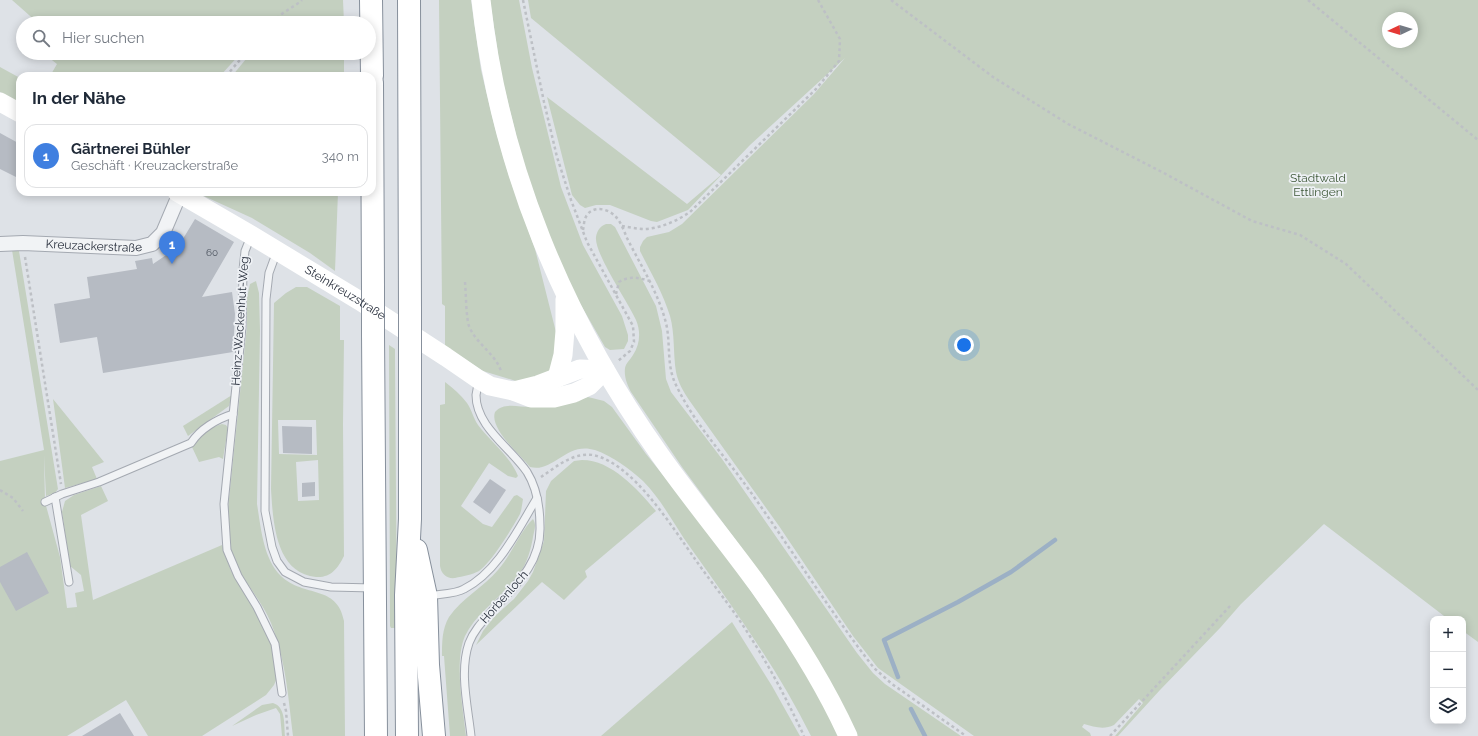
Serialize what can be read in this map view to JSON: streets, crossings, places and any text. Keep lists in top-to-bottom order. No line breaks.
{"streets":{"main road":["Steinkreuzstraße"],"street":["Kreuzackerstraße"],"lane":["Heinz-Wackenhut-Weg","Horbenloch"]},"crossings":[["Steinkreuzstraße","Heinz-Wackenhut-Weg"],["Steinkreuzstraße","Horbenloch"]],"parks":["Stadtwald Ettlingen"],"house_numbers":["60"],"north":"left","page":{"search":"Hier suchen","heading":"In der Nähe","list":[{"mark":"1","name":"Gärtnerei Bühler","note":"Geschäft · Kreuzackerstraße","value":"340 m"}],"pins":"1","map_buttons":["+","−"]}}
